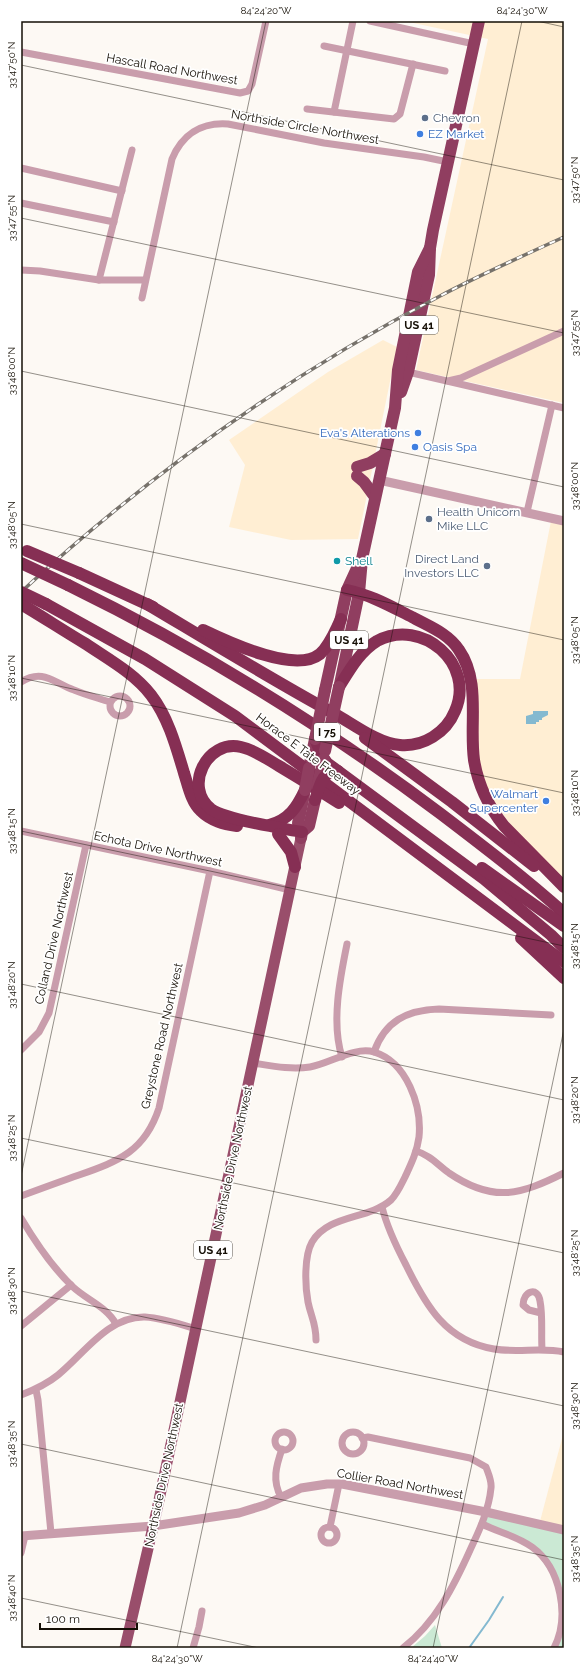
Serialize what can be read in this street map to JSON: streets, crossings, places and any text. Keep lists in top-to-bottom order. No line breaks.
{"streets":{"highway":["US 41","I 75","Horace E Tate Freeway","Northside Drive Northwest"],"street":["Hascall Road Northwest","Northside Circle Northwest","Echota Drive Northwest","Colland Drive Northwest","Greystone Road Northwest","Collier Road Northwest"]},"crossings":[["Northside Circle Northwest","Northside Drive Northwest"],["Echota Drive Northwest","Colland Drive Northwest"],["Echota Drive Northwest","Greystone Road Northwest"],["Echota Drive Northwest","Northside Drive Northwest"],["Northside Drive Northwest","Collier Road Northwest"]],"places":["Chevron","EZ Market","Eva's Alterations","Oasis Spa","Health Unicorn Mike LLC","Shell","Direct Land Investors LLC","Walmart Supercenter"],"scale_bar":"100 m","coordinates":["84°24'20\"W","84°24'30\"W","33°47'50\"N","33°47'55\"N","33°48'00\"N","33°48'05\"N","33°48'10\"N","33°48'15\"N","33°48'20\"N","33°48'25\"N","33°48'30\"N","33°48'35\"N","33°48'40\"N","84°24'40\"W"]}
